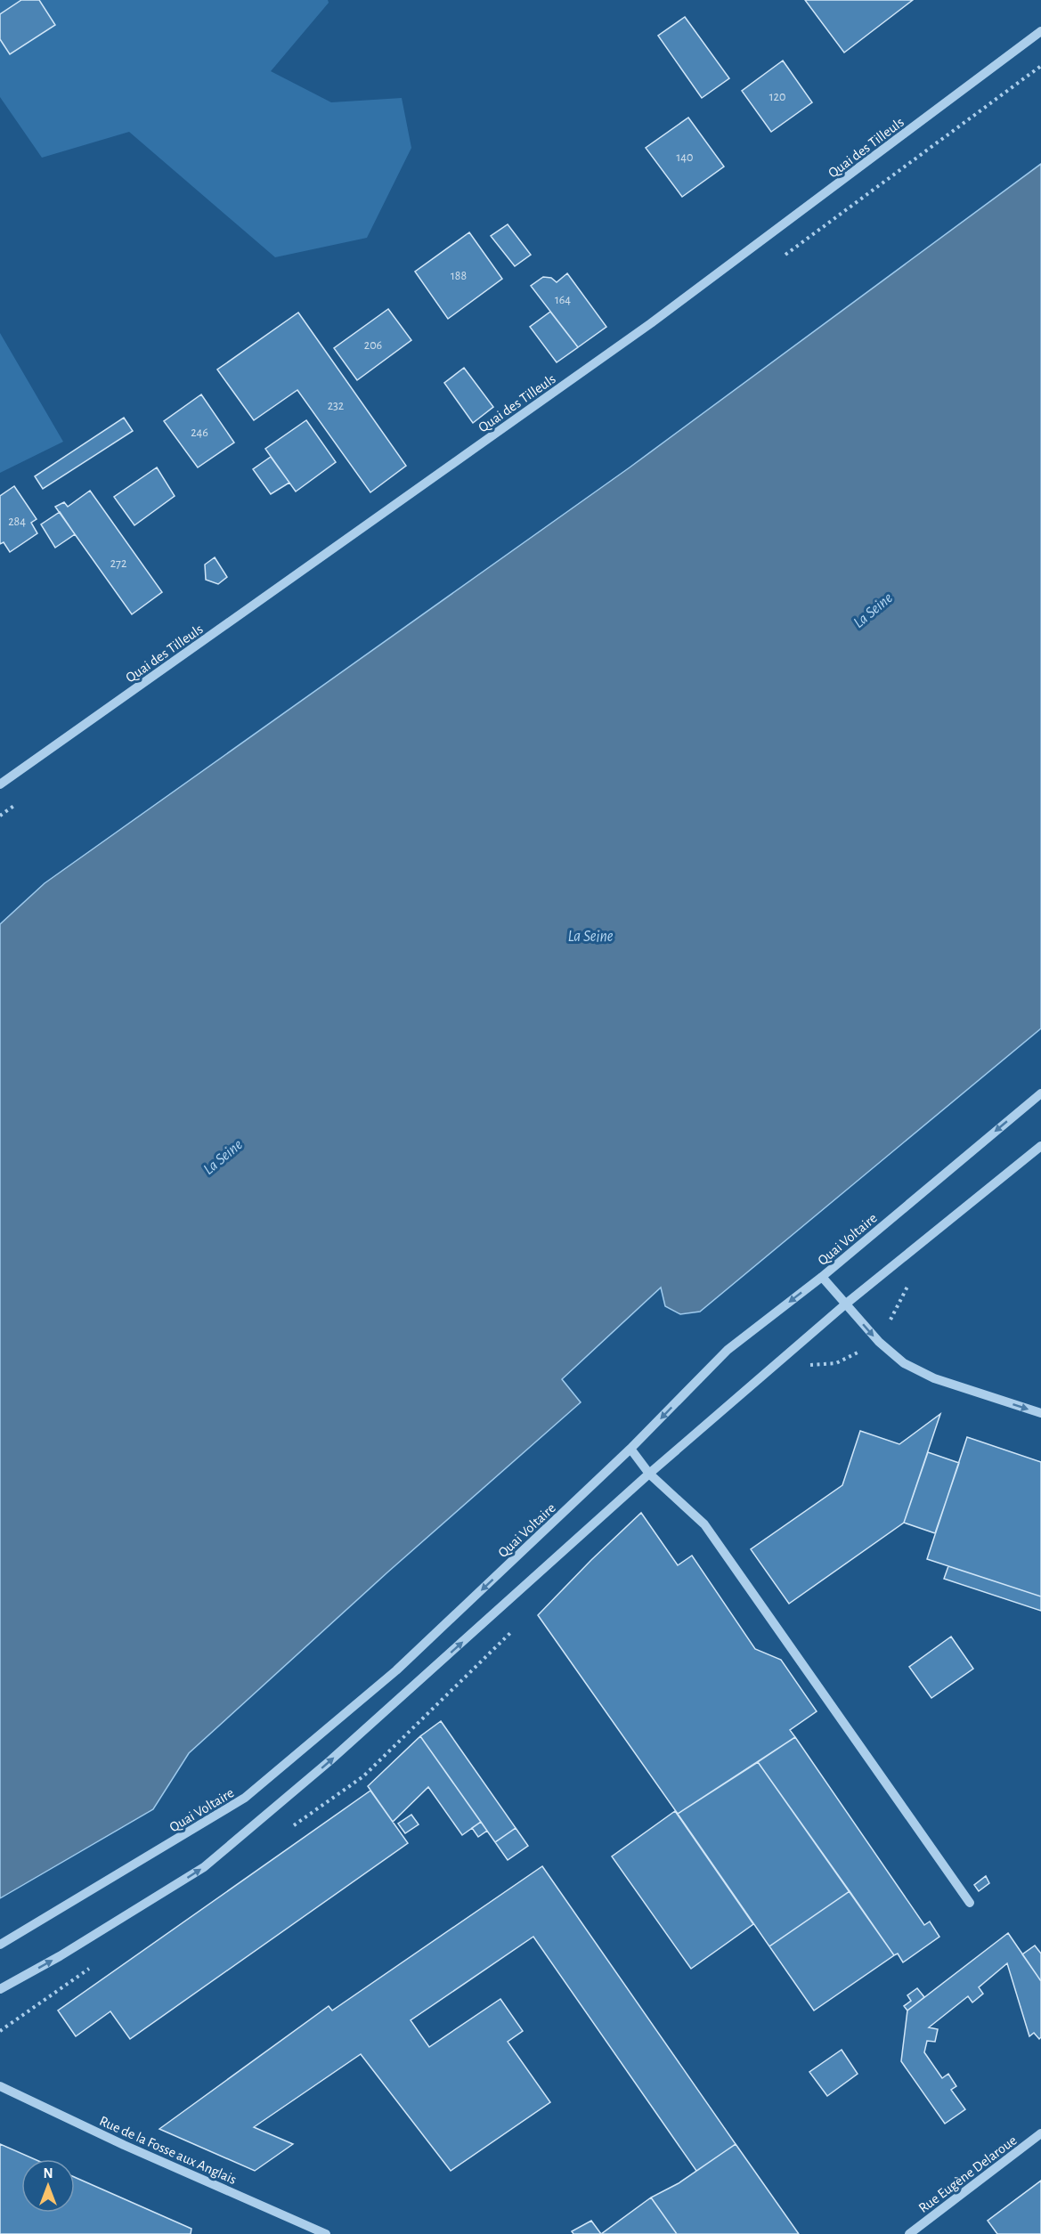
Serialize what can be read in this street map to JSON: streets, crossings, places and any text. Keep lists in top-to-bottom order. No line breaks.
{"streets":{"street":["Quai des Tilleuls","Quai Voltaire","Rue de la Fosse aux Anglais","Rue Eugène Delaroue"]},"water":["La Seine"],"house_numbers":["120","140","188","164","206","232","246","284","272"],"north":"top"}
